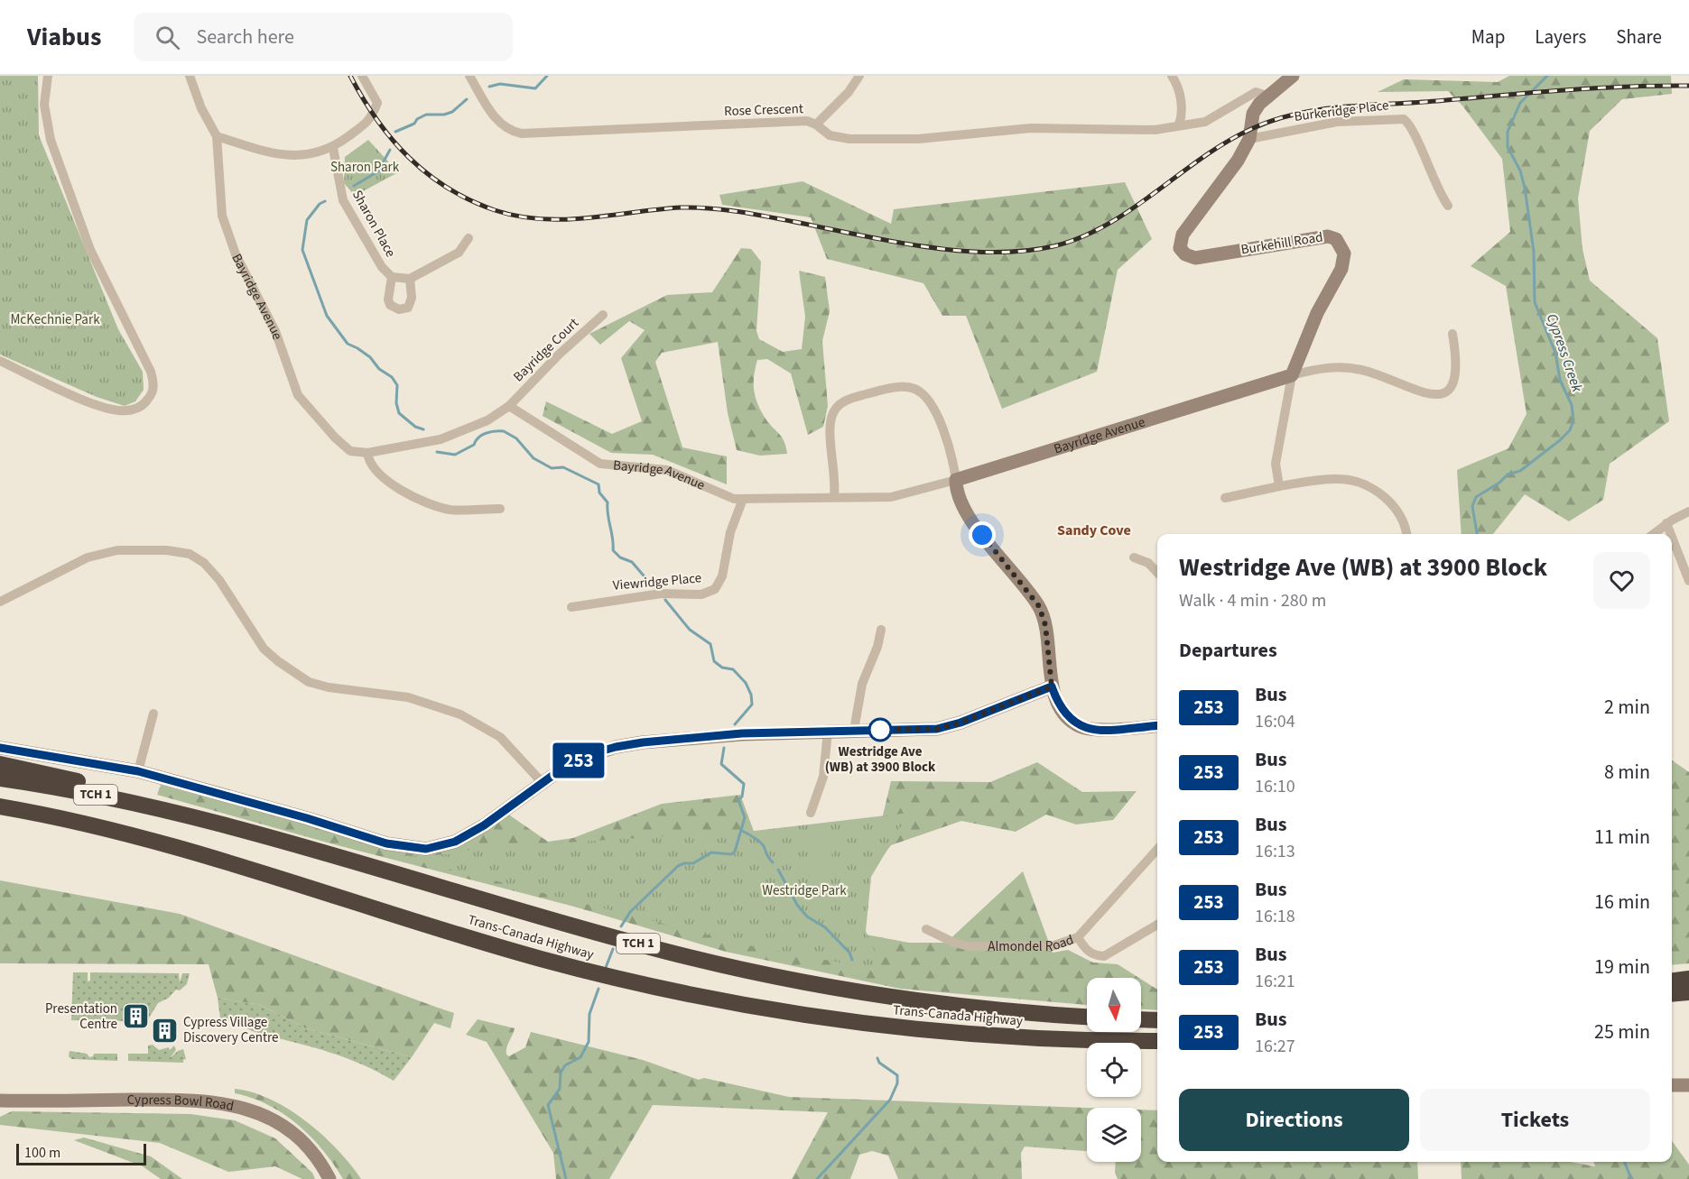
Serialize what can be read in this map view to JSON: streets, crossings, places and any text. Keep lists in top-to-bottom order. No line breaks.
{"streets":{"highway":["TCH 1","Trans-Canada Highway"],"street":["Rose Crescent","Burkeridge Place","Sharon Place","Burkehill Road","Bayridge Avenue","Bayridge Court","Viewridge Place","Almondel Road","Cypress Bowl Road"]},"crossings":[["Rose Crescent","Burkehill Road"],["Burkeridge Place","Burkehill Road"],["Burkehill Road","Bayridge Avenue"],["Bayridge Avenue","Bayridge Court"],["Bayridge Avenue","Viewridge Place"]],"districts":["Sandy Cove"],"water":["Cypress Creek"],"parks":["Sharon Park","McKechnie Park","Westridge Park"],"places":{"other":["Westridge Ave (WB) at 3900 Block"],"building":["Presentation Centre","Cypress Village Discovery Centre"]},"lines":["bus line 253"],"scale_bar":"100 m","north":"bottom","page":{"header":"Viabus","search":"Search here","nav":["Map","Layers","Share"],"on_map":"253","heading":[["Westridge Ave (WB) at 3900 Block","Walk · 4 min · 280 m"],"Departures"],"list":[{"mark":"253","name":"Bus","note":"16:04","value":"2 min"},{"mark":"253","name":"Bus","note":"16:10","value":"8 min"},{"mark":"253","name":"Bus","note":"16:13","value":"11 min"},{"mark":"253","name":"Bus","note":"16:18","value":"16 min"},{"mark":"253","name":"Bus","note":"16:21","value":"19 min"},{"mark":"253","name":"Bus","note":"16:27","value":"25 min"}],"buttons":["Directions","Tickets"],"scale":"100 m"}}
